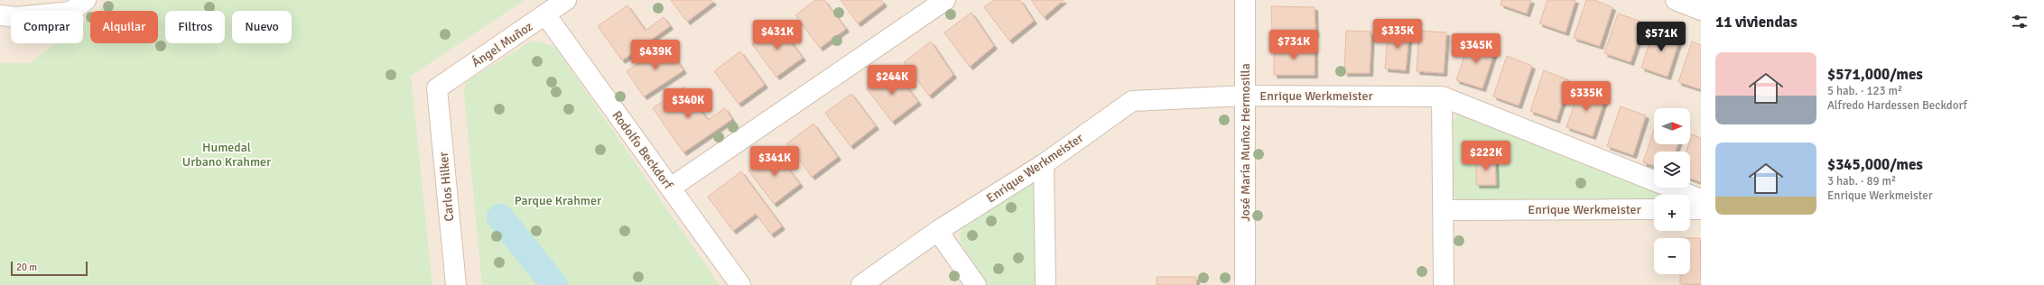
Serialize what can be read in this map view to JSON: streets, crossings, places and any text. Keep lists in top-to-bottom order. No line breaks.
{"streets":{"street":["Ángel Muñoz","Enrique Werkmeister","José María Muñoz Hermosilla","Rodolfo Beckdorf","Carlos Hilker"]},"crossings":[["Ángel Muñoz","Rodolfo Beckdorf"],["Ángel Muñoz","Carlos Hilker"],["Enrique Werkmeister","José María Muñoz Hermosilla"]],"parks":["Humedal Urbano Krahmer","Parque Krahmer"],"scale_bar":"20 m","north":"right","page":{"heading":"11 viviendas","chip":["Comprar","Alquilar","Filtros","Nuevo"],"price":["$335K","$431K","$571K","$731K","$345K","$439K","$244K","$335K","$340K","$222K","$341K"],"list":[{"name":"$571,000/mes","note":"5 hab. · 123 m² · Alfredo Hardessen Beckdorf"},{"name":"$345,000/mes","note":"3 hab. · 89 m² · Enrique Werkmeister"}],"map_buttons":["+","−"],"scale":"20 m"}}
